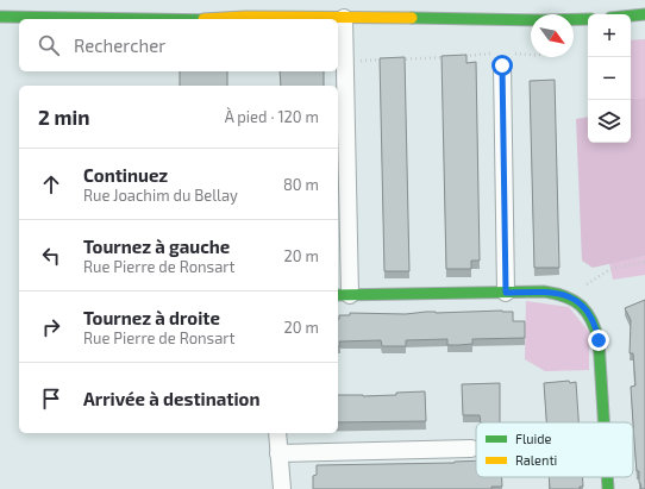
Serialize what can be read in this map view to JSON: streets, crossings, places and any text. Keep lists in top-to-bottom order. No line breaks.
{"legend":["Fluide","Ralenti"],"north":"bottom right","page":{"map_buttons":["+","−"],"search":"Rechercher","heading":["2 min","À pied · 120 m"],"list":[["Continuez","Rue Joachim du Bellay","80 m"],["Tournez à gauche","Rue Pierre de Ronsart","20 m"],["Tournez à droite","Rue Pierre de Ronsart","20 m"],"Arrivée à destination"]}}
